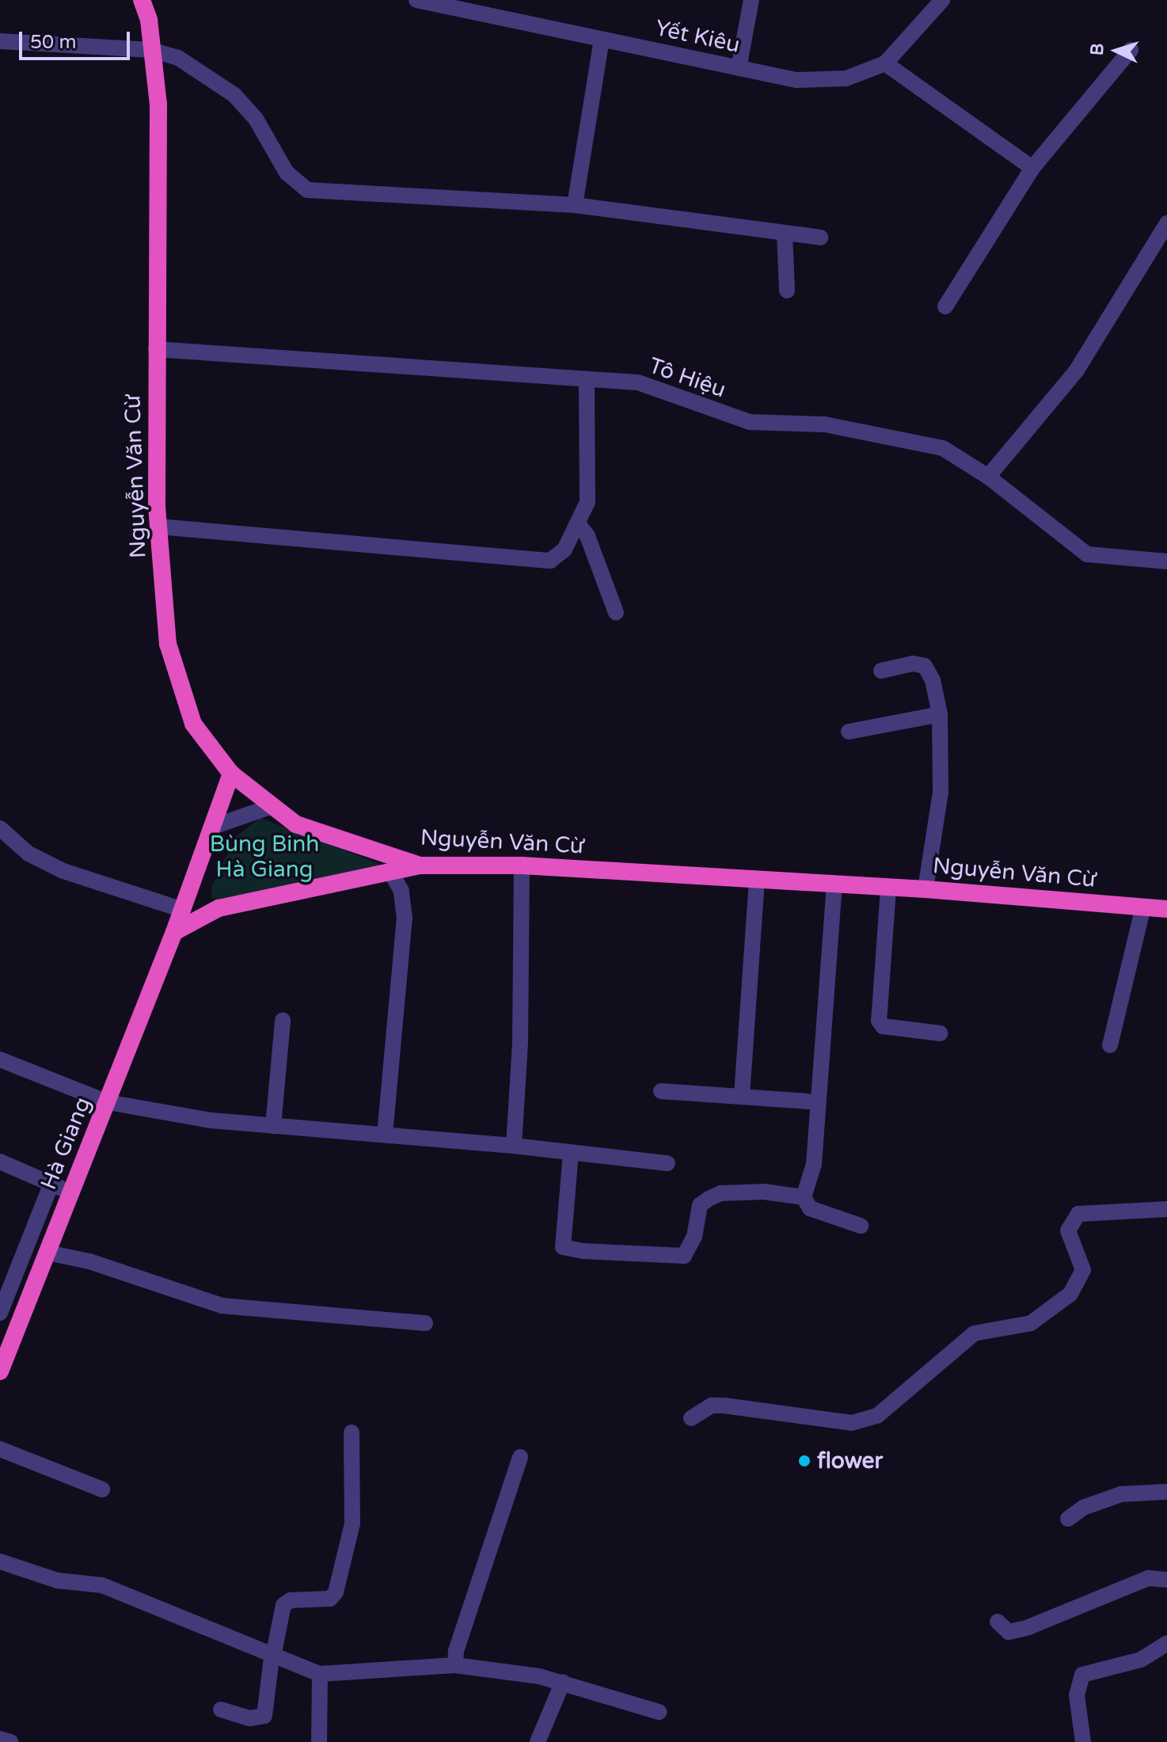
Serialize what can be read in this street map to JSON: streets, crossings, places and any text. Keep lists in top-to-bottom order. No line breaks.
{"streets":{"highway":["Nguyễn Văn Cừ","Hà Giang"],"street":["Yết Kiêu","Tô Hiệu"]},"crossings":[["Tô Hiệu","Nguyễn Văn Cừ"],["Nguyễn Văn Cừ","Hà Giang"]],"parks":["Bùng Binh Hà Giang"],"places":["flower"],"scale_bar":"50 m","north":"left"}
